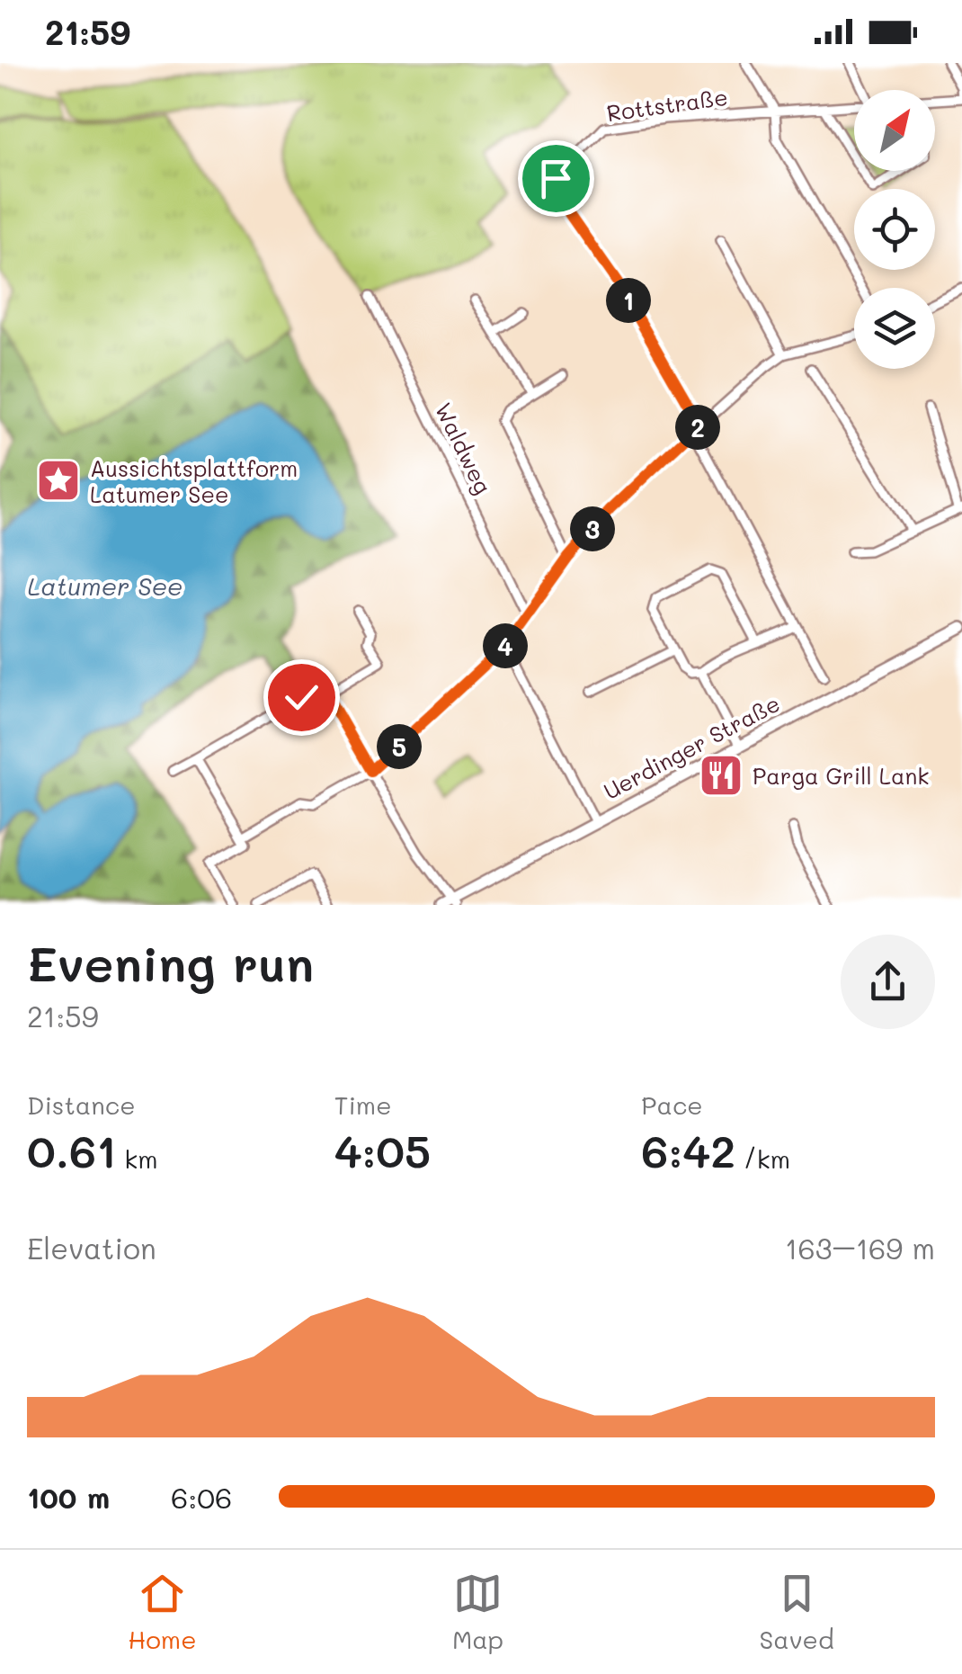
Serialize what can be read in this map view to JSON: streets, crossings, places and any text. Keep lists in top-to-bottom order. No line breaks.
{"streets":{"street":["Rottstraße","Waldweg","Uerdinger Straße"]},"water":["Latumer See"],"places":{"place":["Aussichtsplattform Latumer See"],"restaurant":["Parga Grill Lank"]},"north":"top right","page":{"status":"21:59","pins":["1","2","3","4","5"],"heading":["Evening run","21:59"],"stats":[["Distance","0.61 km"],["Time","4:05"],["Pace","6:42 /km"]],"chart":["Elevation","163–169 m"],"list":[{"name":"100 m","note":"6:06"}],"tabs":["Home","Map","Saved"]}}
